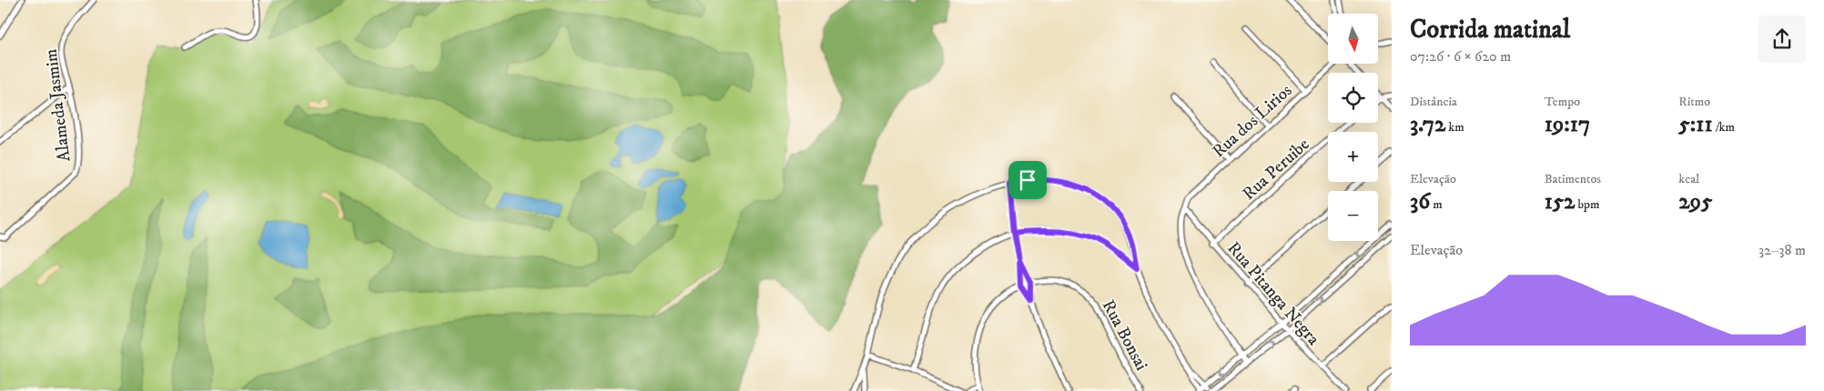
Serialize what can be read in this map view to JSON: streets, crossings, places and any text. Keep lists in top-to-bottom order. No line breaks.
{"streets":{"street":["Alameda Jasmim","Rua dos Lirios","Rua Peruibe","Rua Pitanga Negra","Rua Bonsai"]},"crossings":[["Rua dos Lirios","Rua Pitanga Negra"],["Rua Peruibe","Rua Pitanga Negra"]],"north":"bottom","page":{"heading":["Corrida matinal","07:26 · 6 × 620 m"],"map_buttons":["+","−"],"stats":[["Distância","3.72 km"],["Tempo","19:17"],["Ritmo","5:11 /km"],["Elevação","36 m"],["Batimentos","152 bpm"],["kcal","295"]],"chart":["Elevação","32–38 m"]}}
